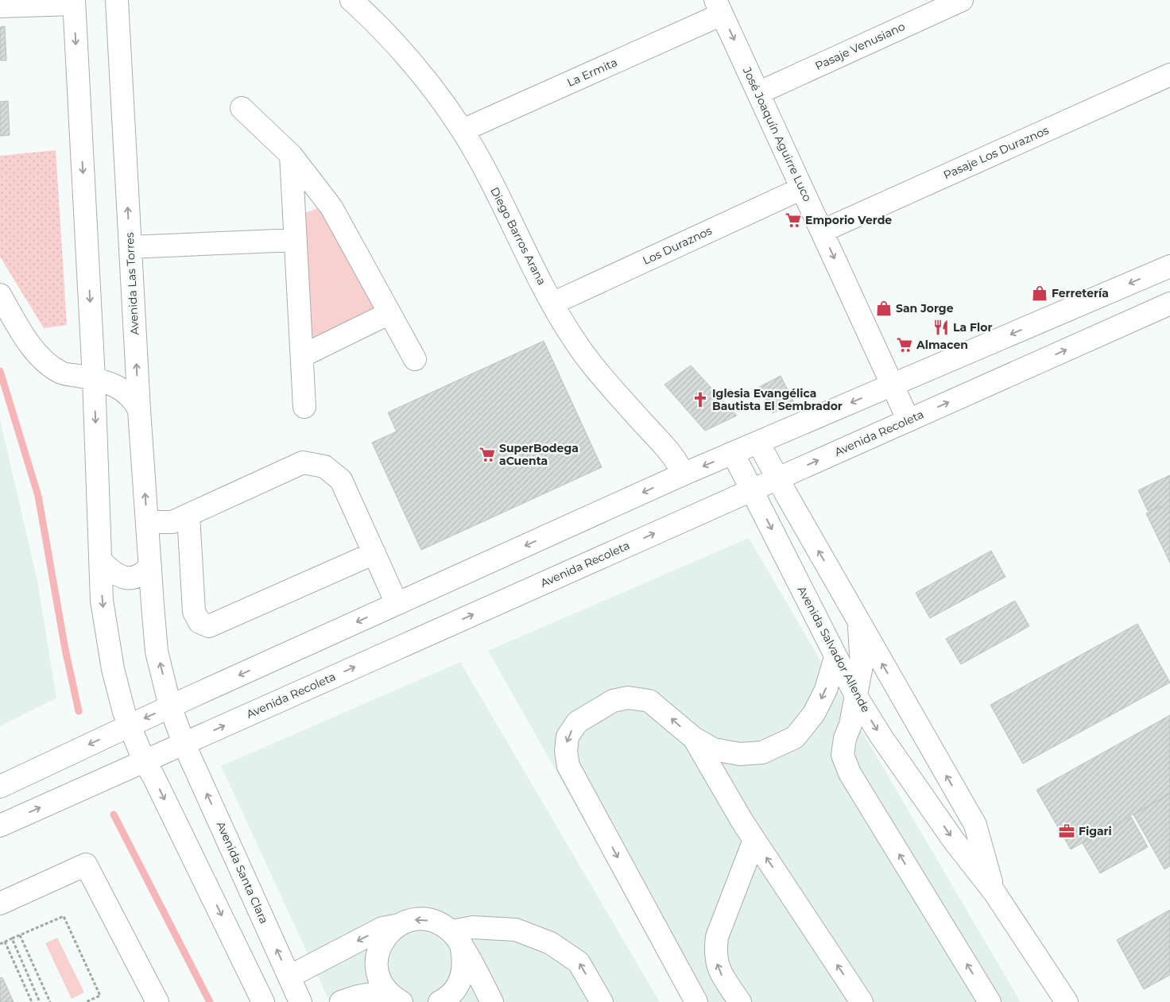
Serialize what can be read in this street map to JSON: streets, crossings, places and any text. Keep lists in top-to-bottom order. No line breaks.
{"streets":{"street":["Pasaje Venusiano","La Ermita","José Joaquín Aguirre Luco","Pasaje Los Duraznos","Diego Barros Arana","Los Duraznos","Avenida Las Torres","Avenida Recoleta","Avenida Salvador Allende","Avenida Santa Clara"]},"crossings":[["Pasaje Venusiano","José Joaquín Aguirre Luco"],["La Ermita","José Joaquín Aguirre Luco"],["La Ermita","Diego Barros Arana"],["José Joaquín Aguirre Luco","Pasaje Los Duraznos"],["José Joaquín Aguirre Luco","Los Duraznos"],["José Joaquín Aguirre Luco","Avenida Recoleta"],["Diego Barros Arana","Los Duraznos"],["Avenida Las Torres","Avenida Recoleta"],["Avenida Las Torres","Avenida Santa Clara"],["Avenida Recoleta","Avenida Salvador Allende"],["Avenida Recoleta","Avenida Santa Clara"]],"one_way":["José Joaquín Aguirre Luco"],"places":{"supermarket":["Emporio Verde","Almacen","SuperBodega aCuenta"],"shop":["Ferretería","San Jorge"],"restaurant":["La Flor"],"church":["Iglesia Evangélica Bautista El Sembrador"],"office":["Figari"]}}
